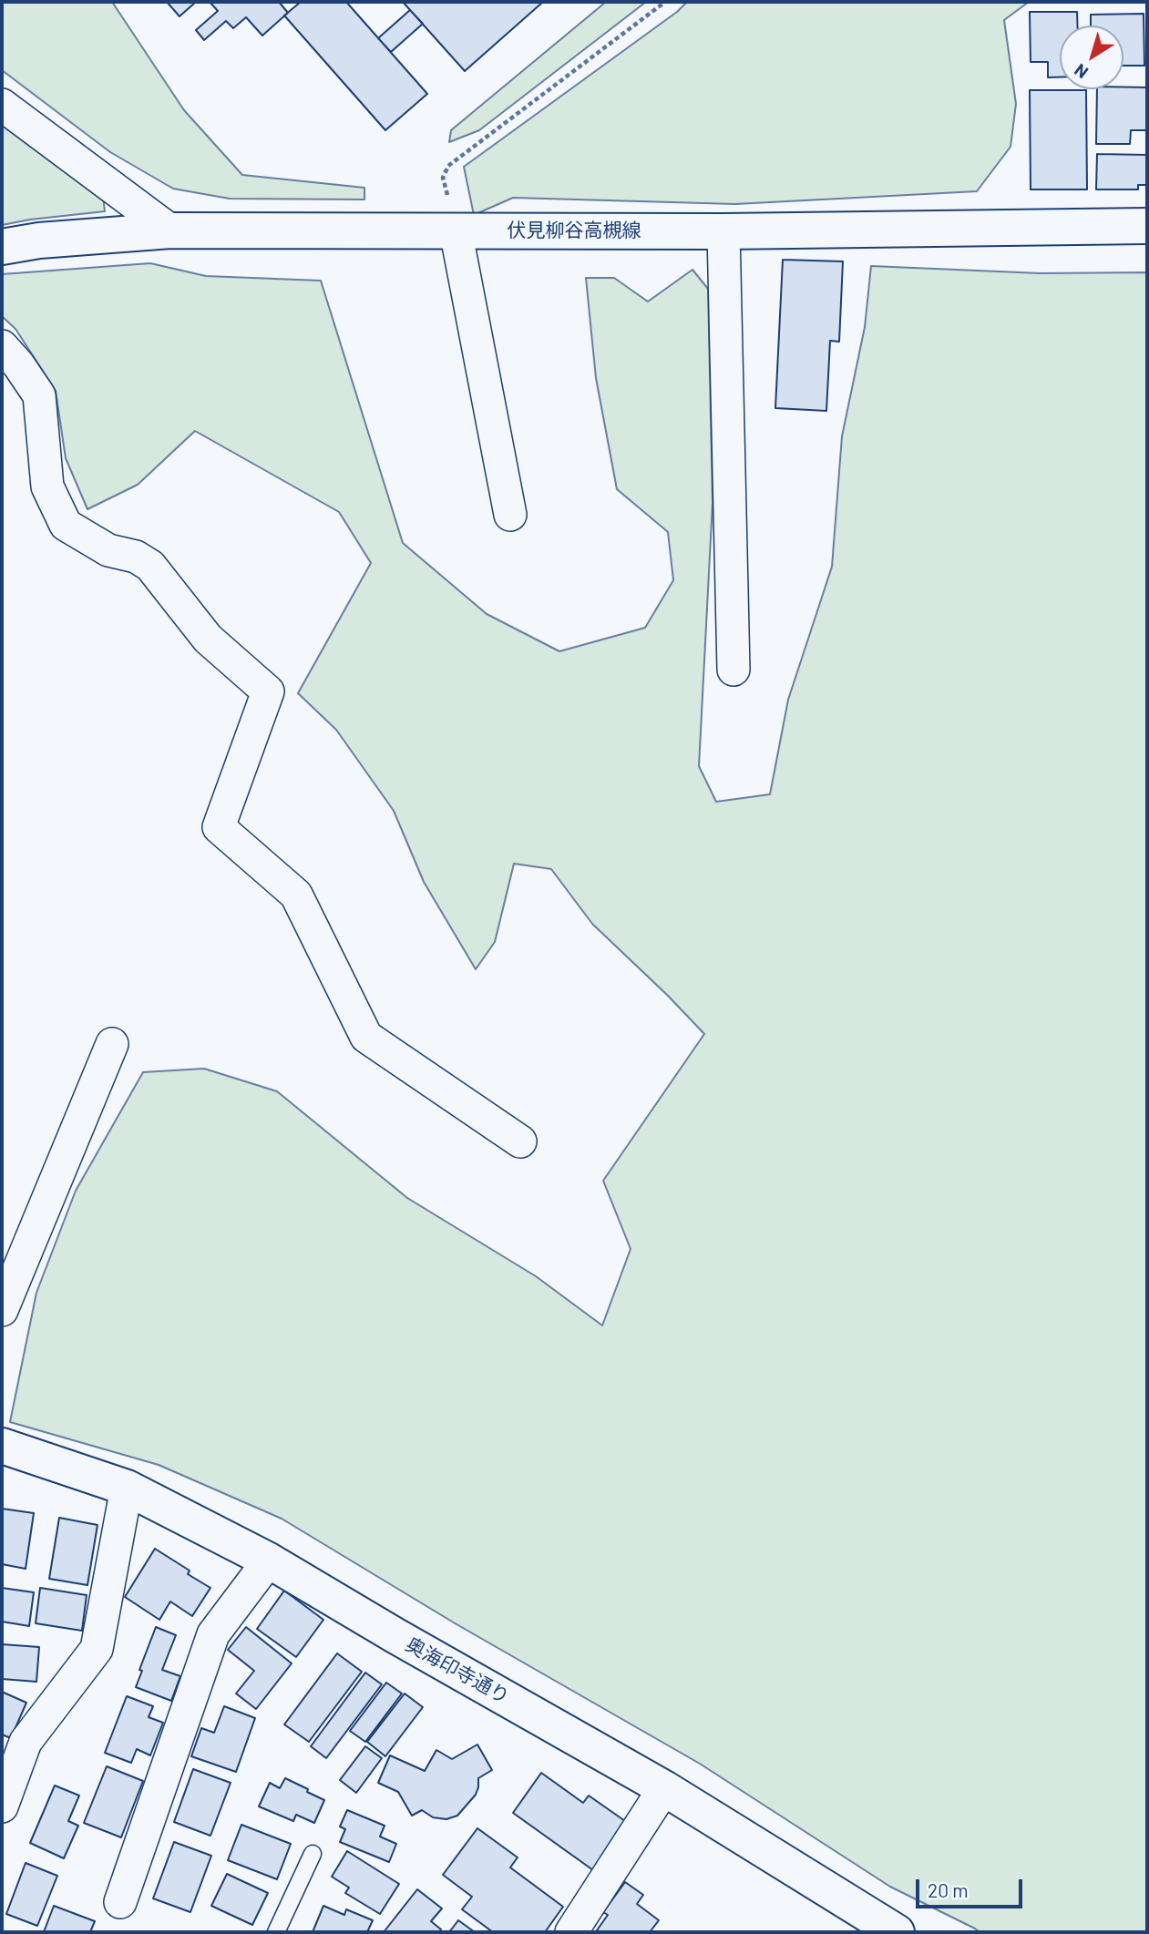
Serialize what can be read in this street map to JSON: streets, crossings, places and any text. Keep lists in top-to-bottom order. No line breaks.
{"streets":{"main road":["伏見柳谷高槻線","奥海印寺通り"]},"scale_bar":"20 m","north":"bottom left"}
